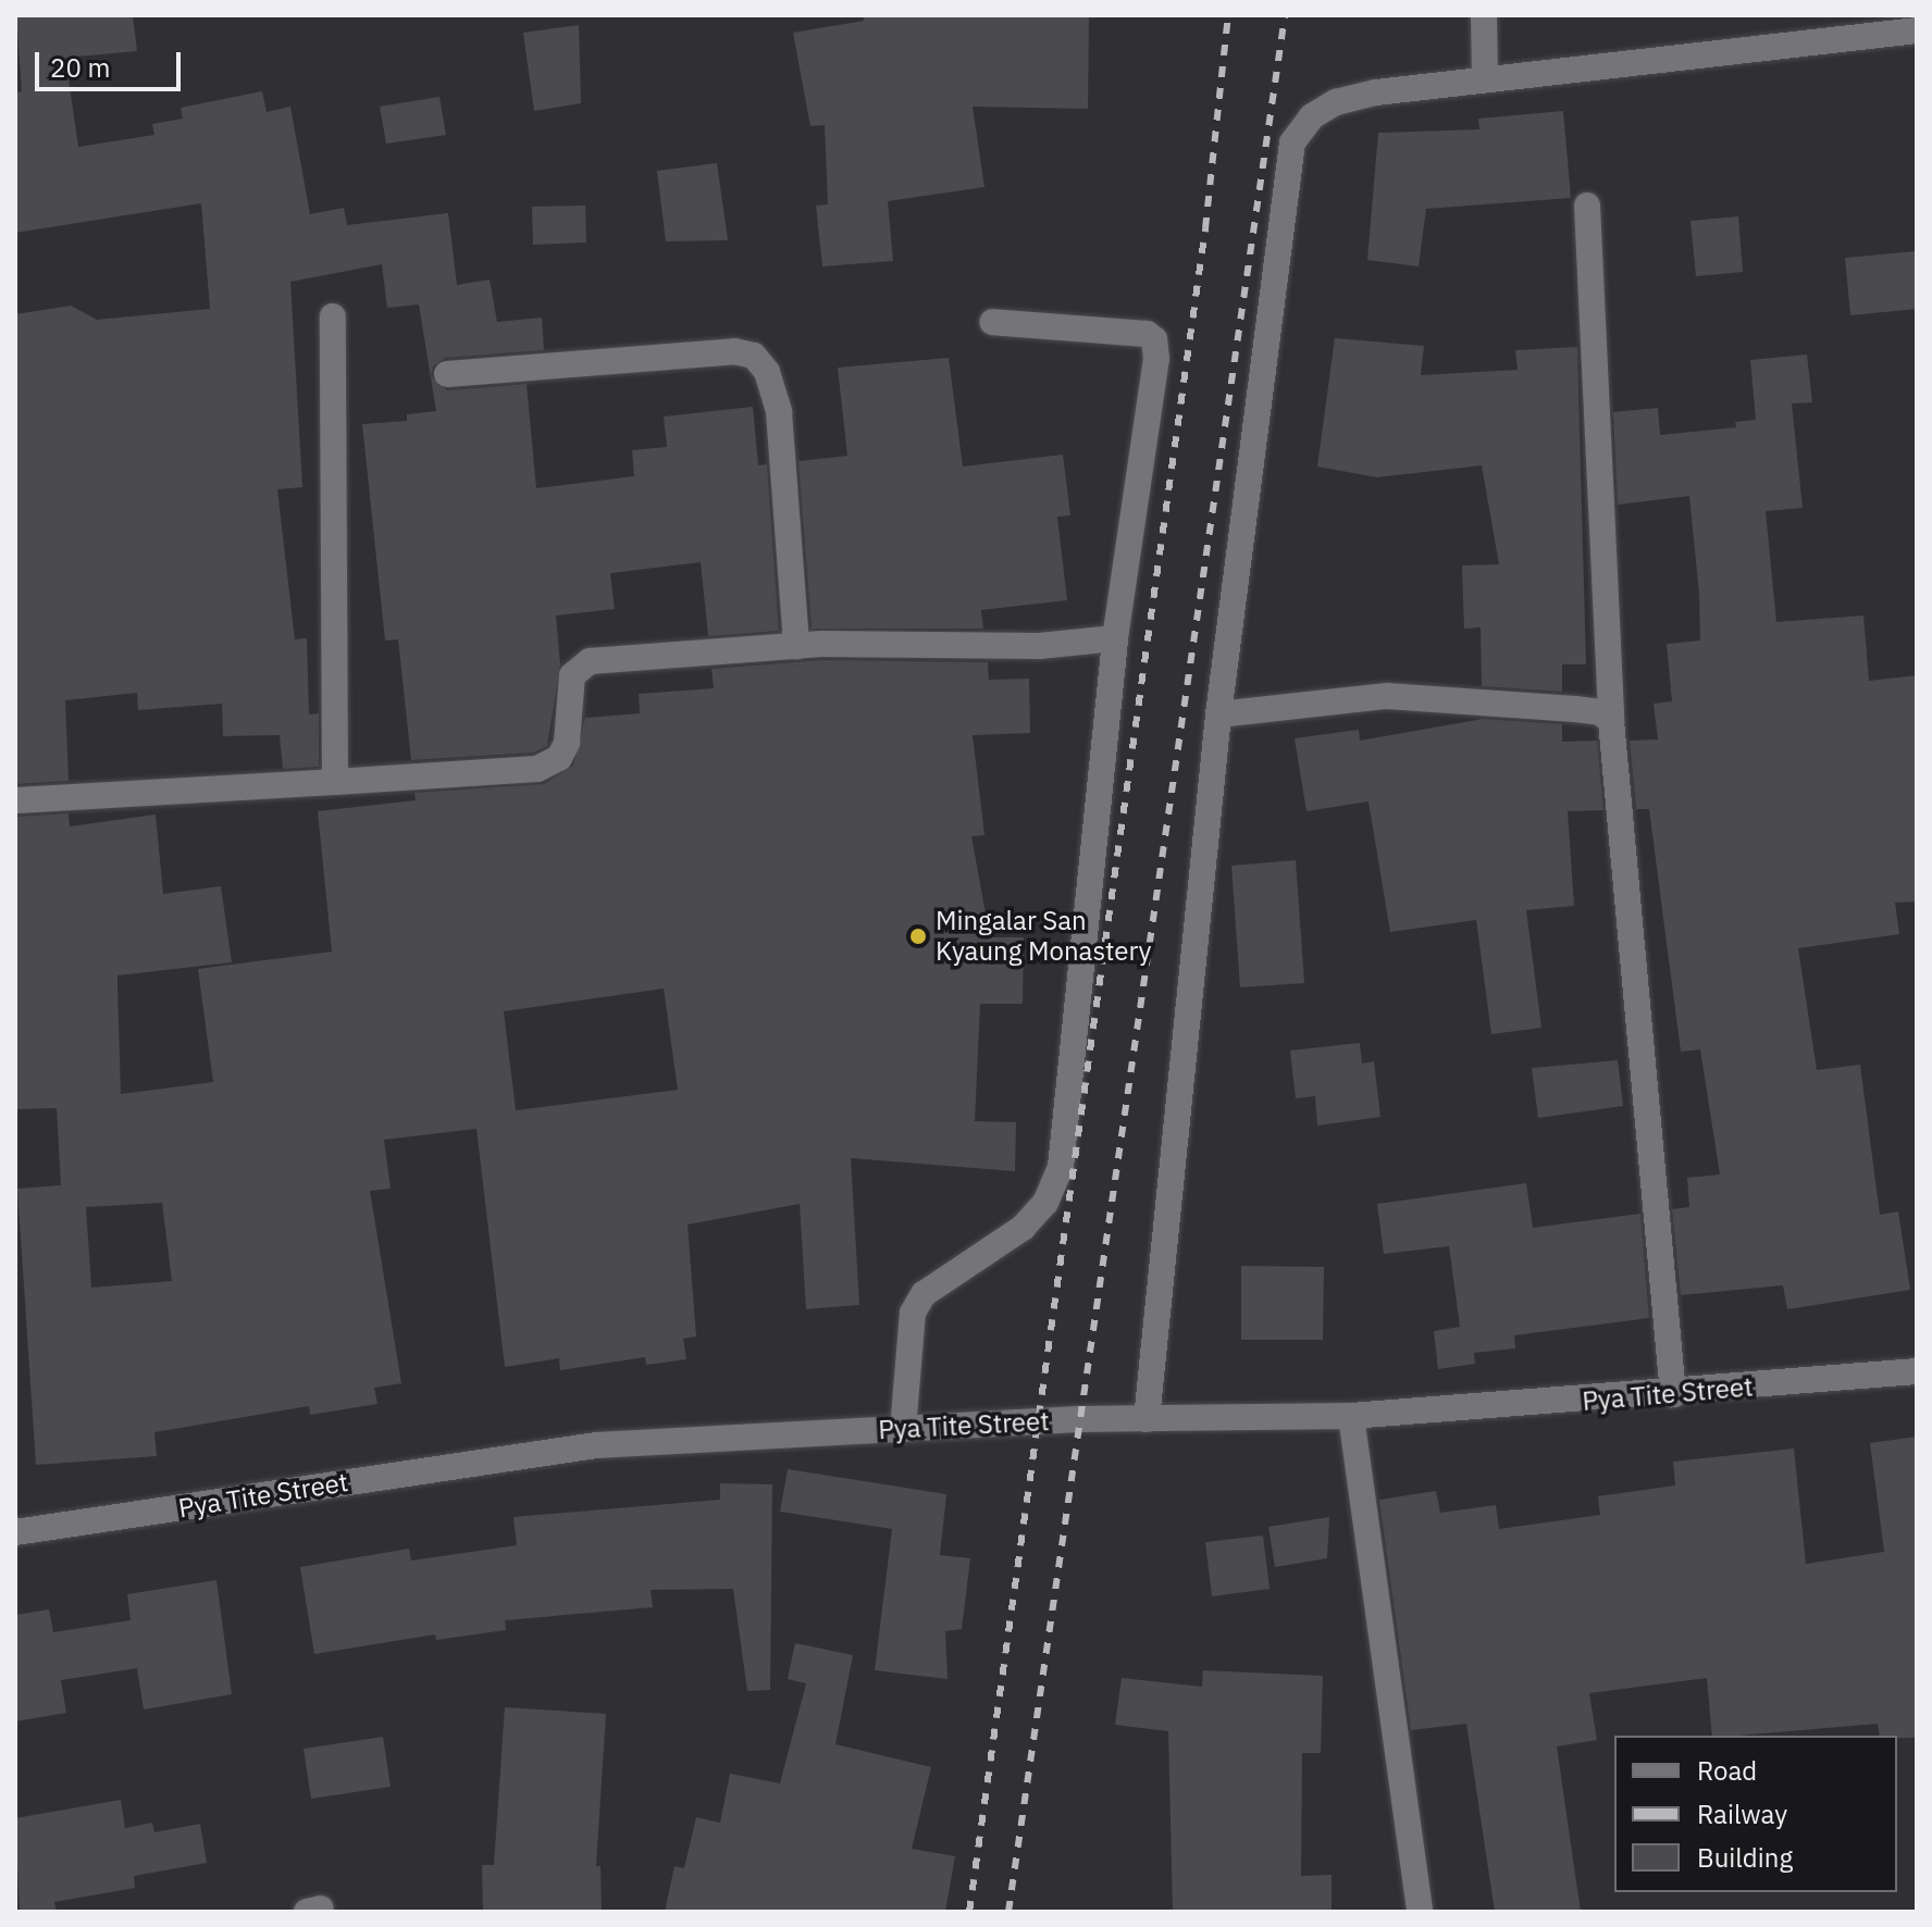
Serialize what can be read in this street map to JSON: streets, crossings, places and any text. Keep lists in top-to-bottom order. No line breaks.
{"streets":{"street":["Pya Tite Street"]},"places":["Mingalar San Kyaung Monastery"],"legend":["Road","Railway","Building"],"scale_bar":"20 m"}
